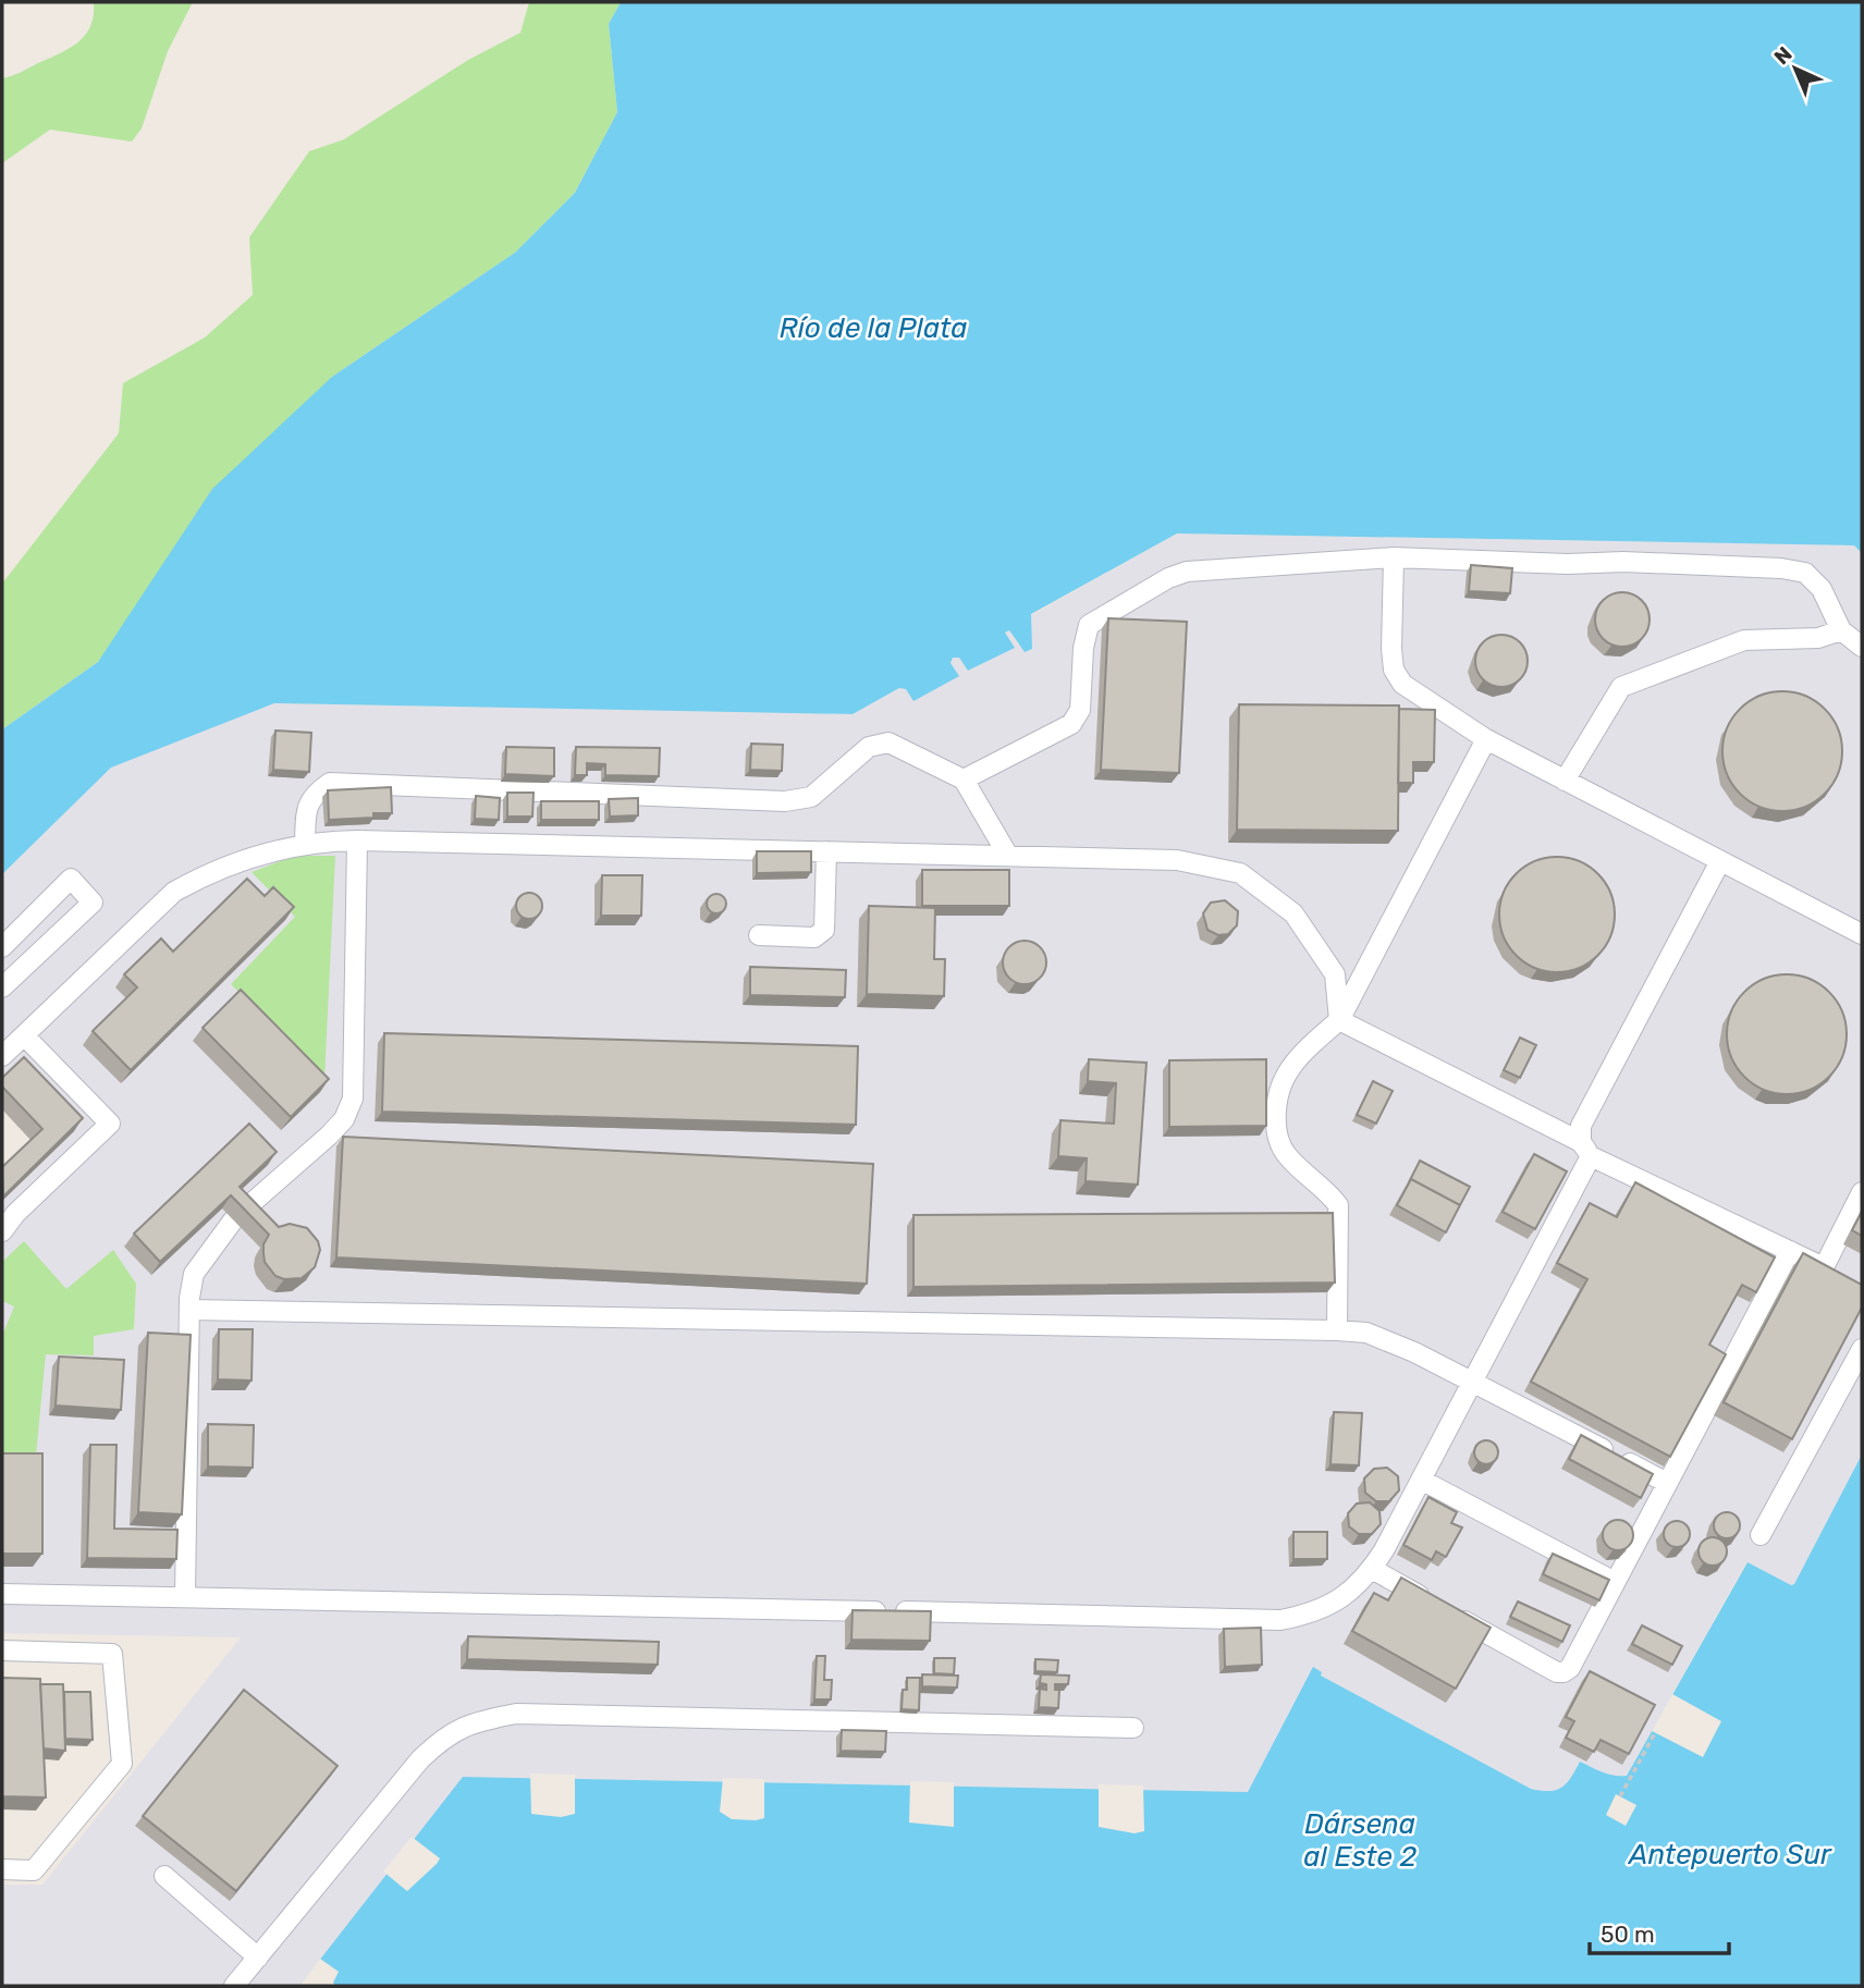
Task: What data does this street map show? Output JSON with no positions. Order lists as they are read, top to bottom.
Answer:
{
  "water": ["Río de la Plata", "Dársena al Este 2", "Antepuerto Sur"],
  "scale_bar": "50 m",
  "north": "top left"
}
